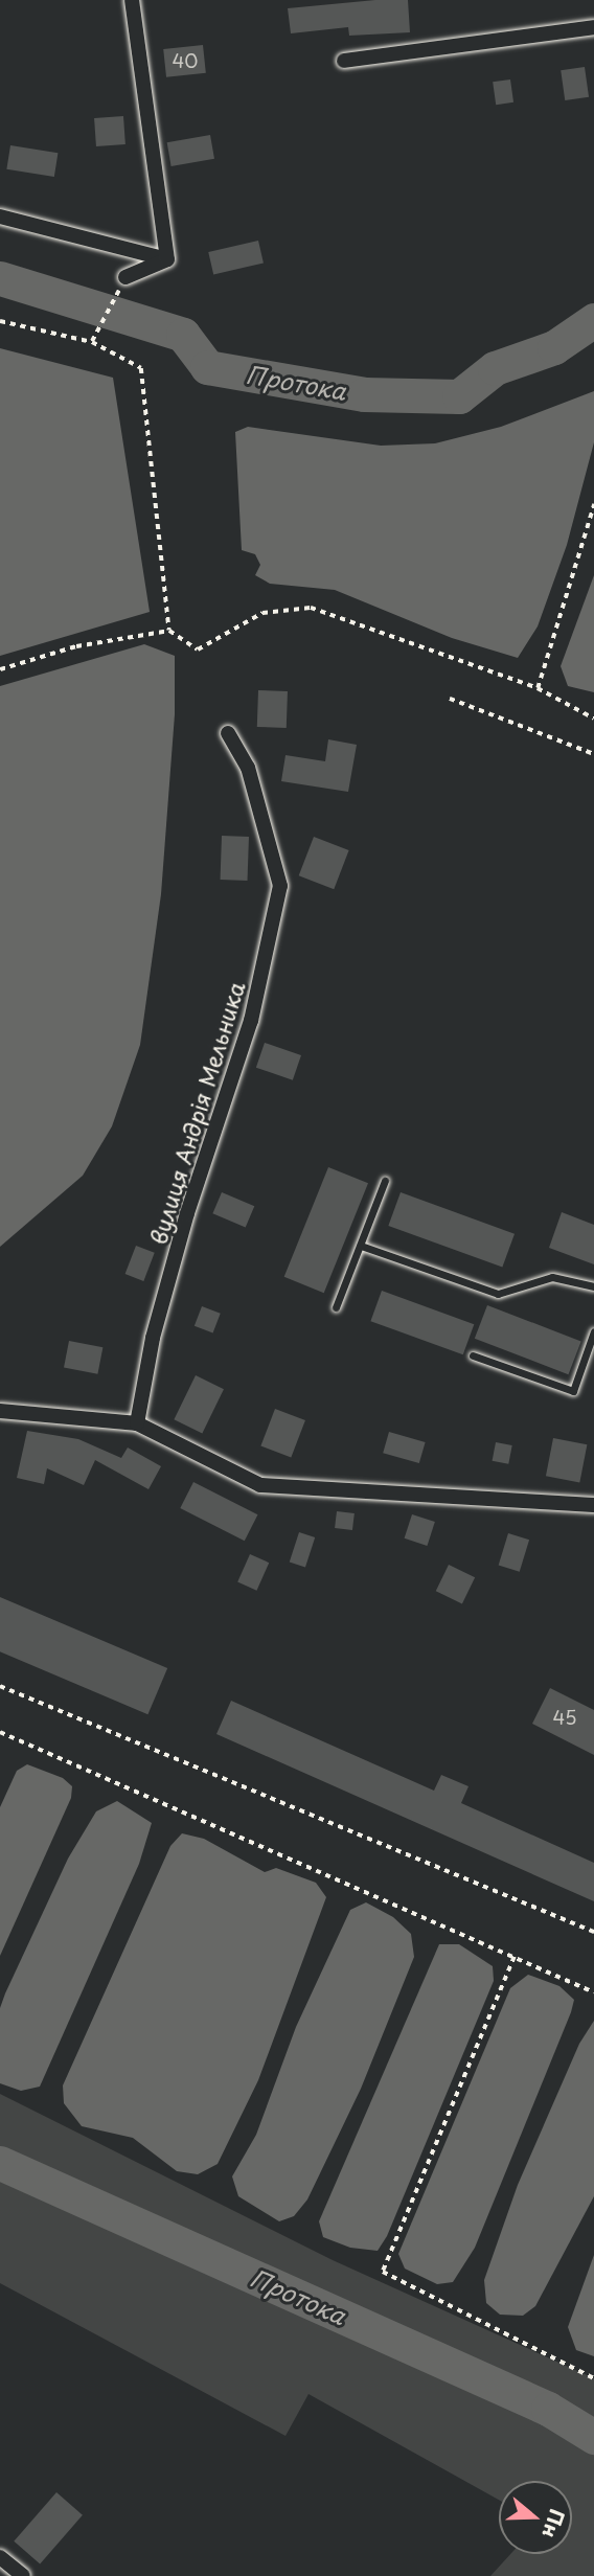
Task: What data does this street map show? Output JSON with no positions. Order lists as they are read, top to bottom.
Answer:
{
  "streets": {
    "street": ["вулиця Андрія Мельника"]
  },
  "water": ["Протока"],
  "house_numbers": ["40", "45"],
  "north": "right"
}
